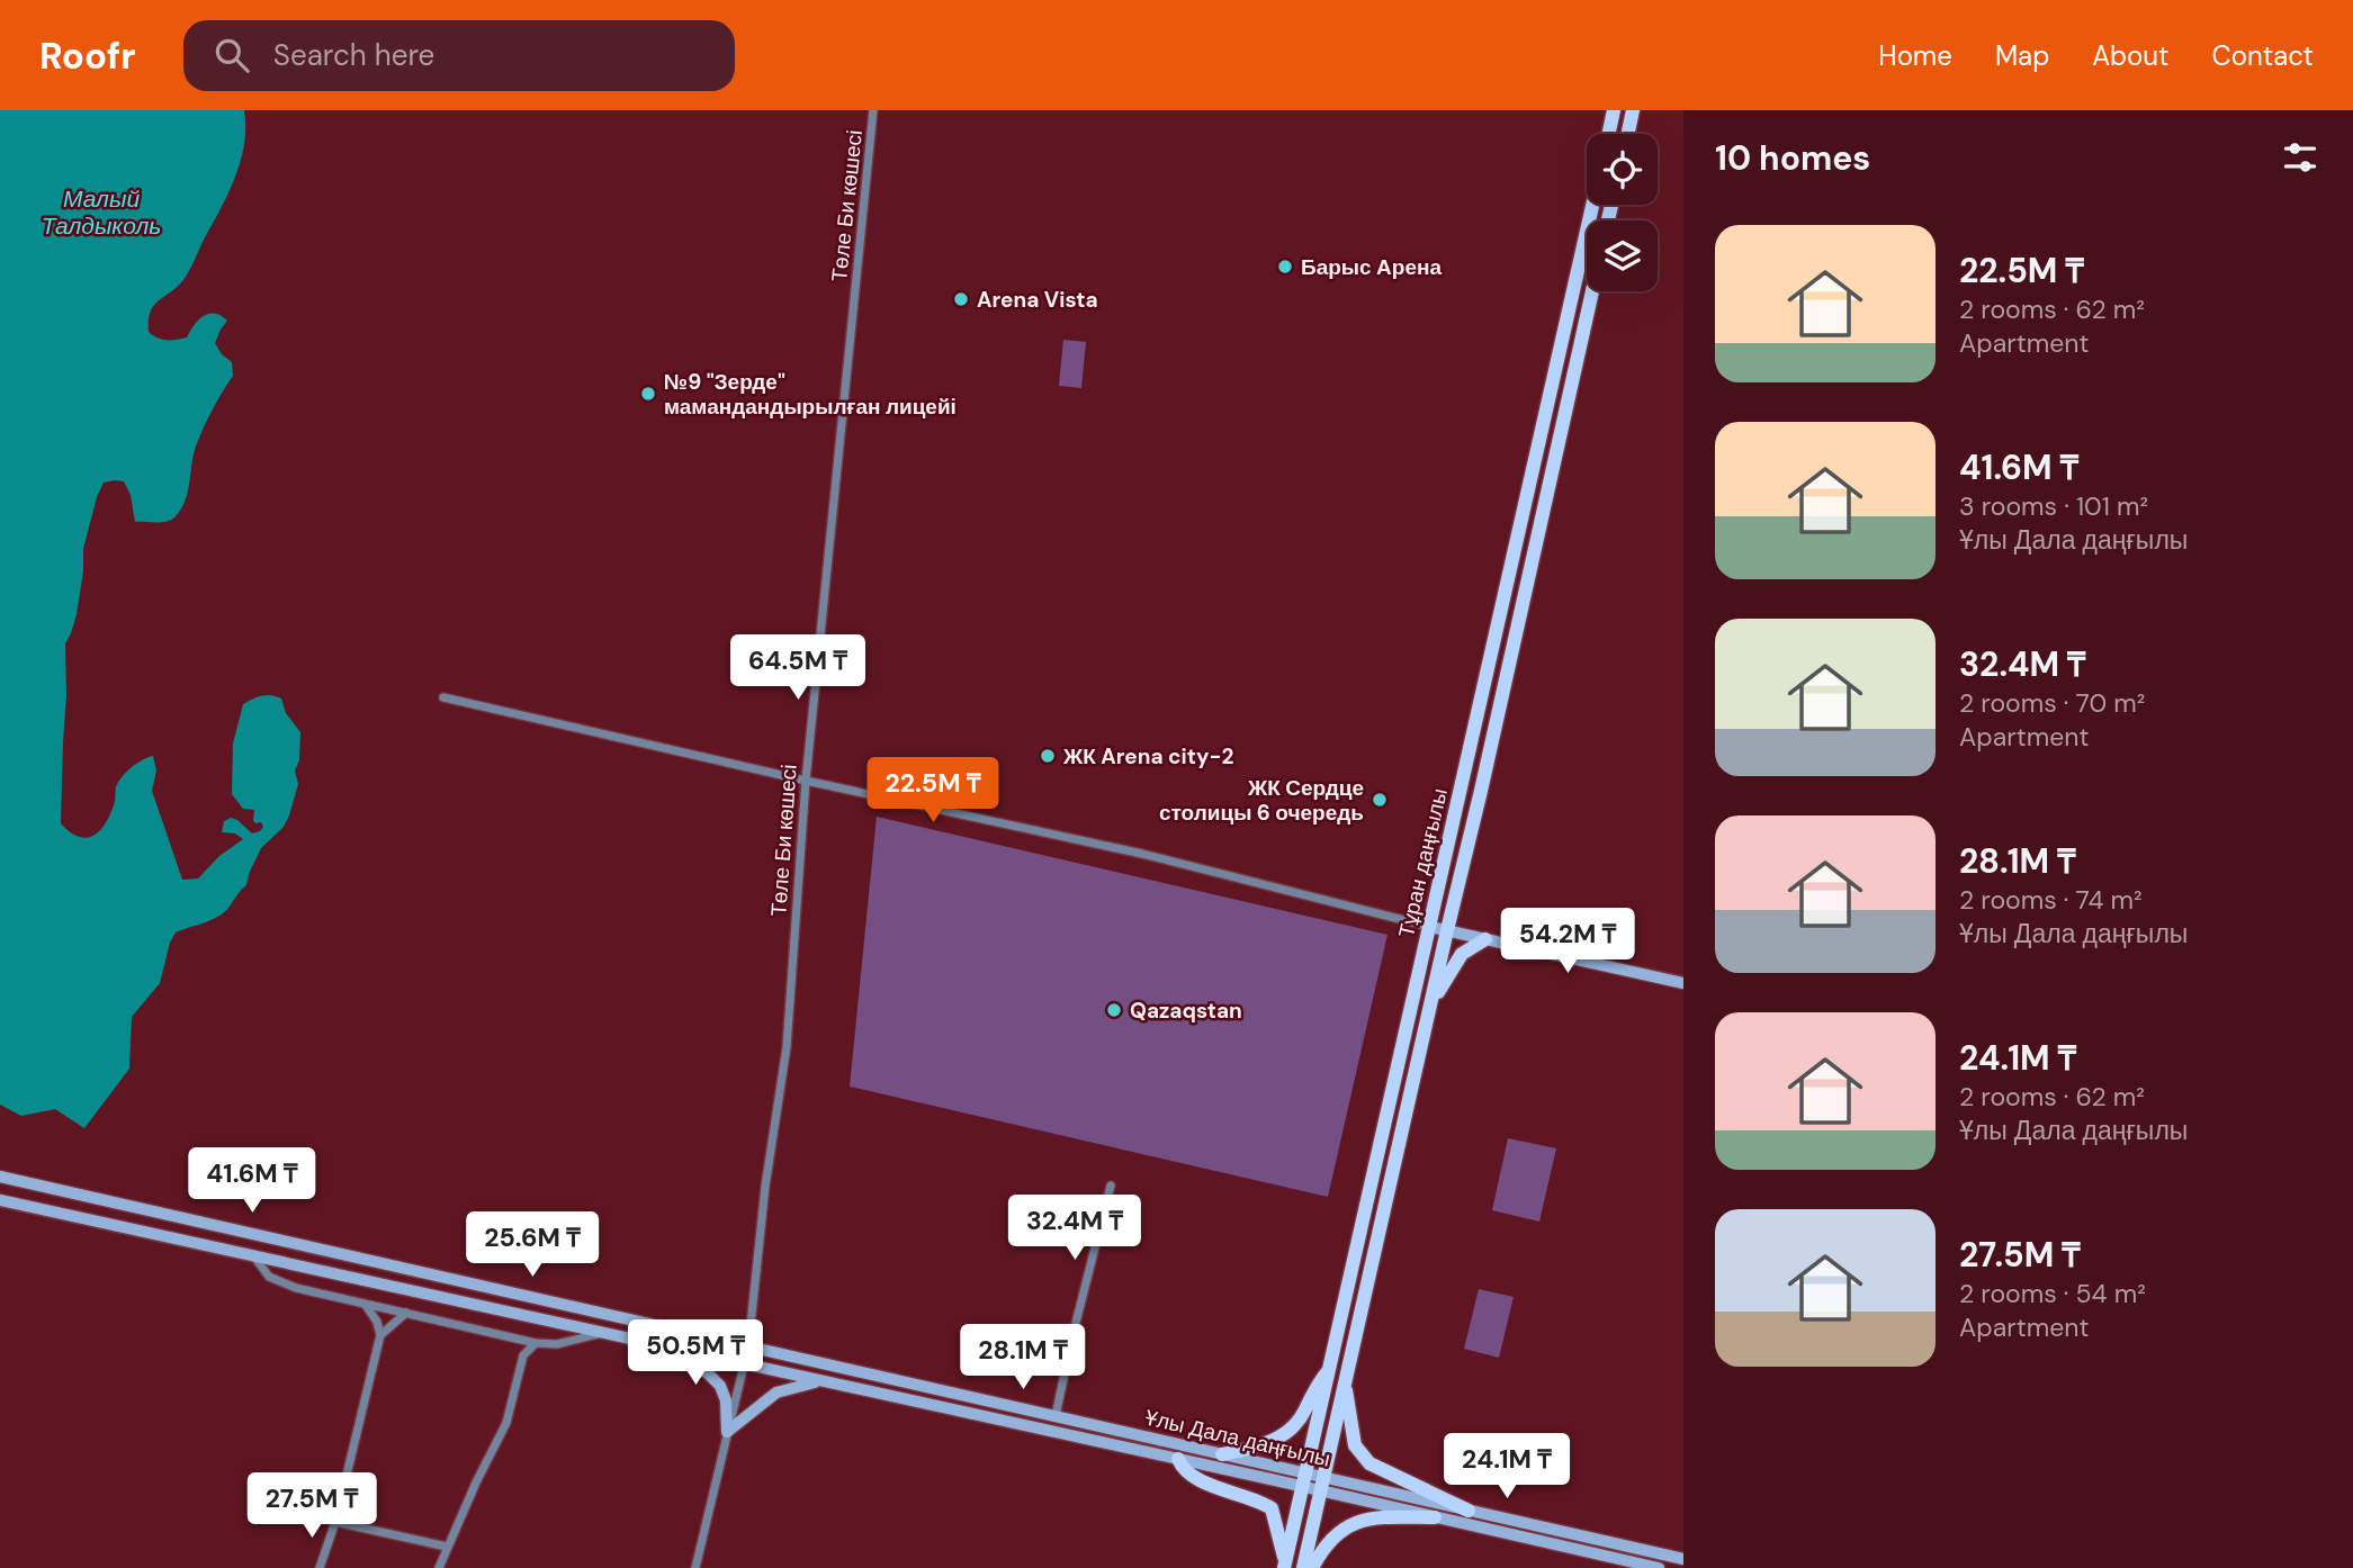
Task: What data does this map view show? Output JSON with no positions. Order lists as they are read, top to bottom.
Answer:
{
  "streets": {
    "main road": ["Тұран даңғылы"],
    "street": ["Төле Би көшесі", "Ұлы Дала даңғылы"]
  },
  "crossings": [
    ["Төле Би көшесі", "Ұлы Дала даңғылы"],
    ["Тұран даңғылы", "Ұлы Дала даңғылы"]
  ],
  "water": ["Малый Талдыколь"],
  "places": [
    "Барыс Арена",
    "Arena Vista",
    "№9 \"Зерде\" мамандандырылған лицейі",
    "ЖК Arena city-2",
    "ЖК Сердце столицы 6 очередь",
    "Qazaqstan"
  ],
  "page": {
    "header": "Roofr",
    "search": "Search here",
    "nav": [
      "Home",
      "Map",
      "About",
      "Contact"
    ],
    "heading": "10 homes",
    "list": [
      {
        "name": "22.5M ₸",
        "note": "2 rooms · 62 m² · Apartment"
      },
      {
        "name": "41.6M ₸",
        "note": "3 rooms · 101 m² · Ұлы Дала даңғылы"
      },
      {
        "name": "32.4M ₸",
        "note": "2 rooms · 70 m² · Apartment"
      },
      {
        "name": "28.1M ₸",
        "note": "2 rooms · 74 m² · Ұлы Дала даңғылы"
      },
      {
        "name": "24.1M ₸",
        "note": "2 rooms · 62 m² · Ұлы Дала даңғылы"
      },
      {
        "name": "27.5M ₸",
        "note": "2 rooms · 54 m² · Apartment"
      }
    ],
    "price": [
      "64.5M ₸",
      "22.5M ₸",
      "54.2M ₸",
      "41.6M ₸",
      "32.4M ₸",
      "25.6M ₸",
      "50.5M ₸",
      "28.1M ₸",
      "24.1M ₸",
      "27.5M ₸"
    ]
  }
}
